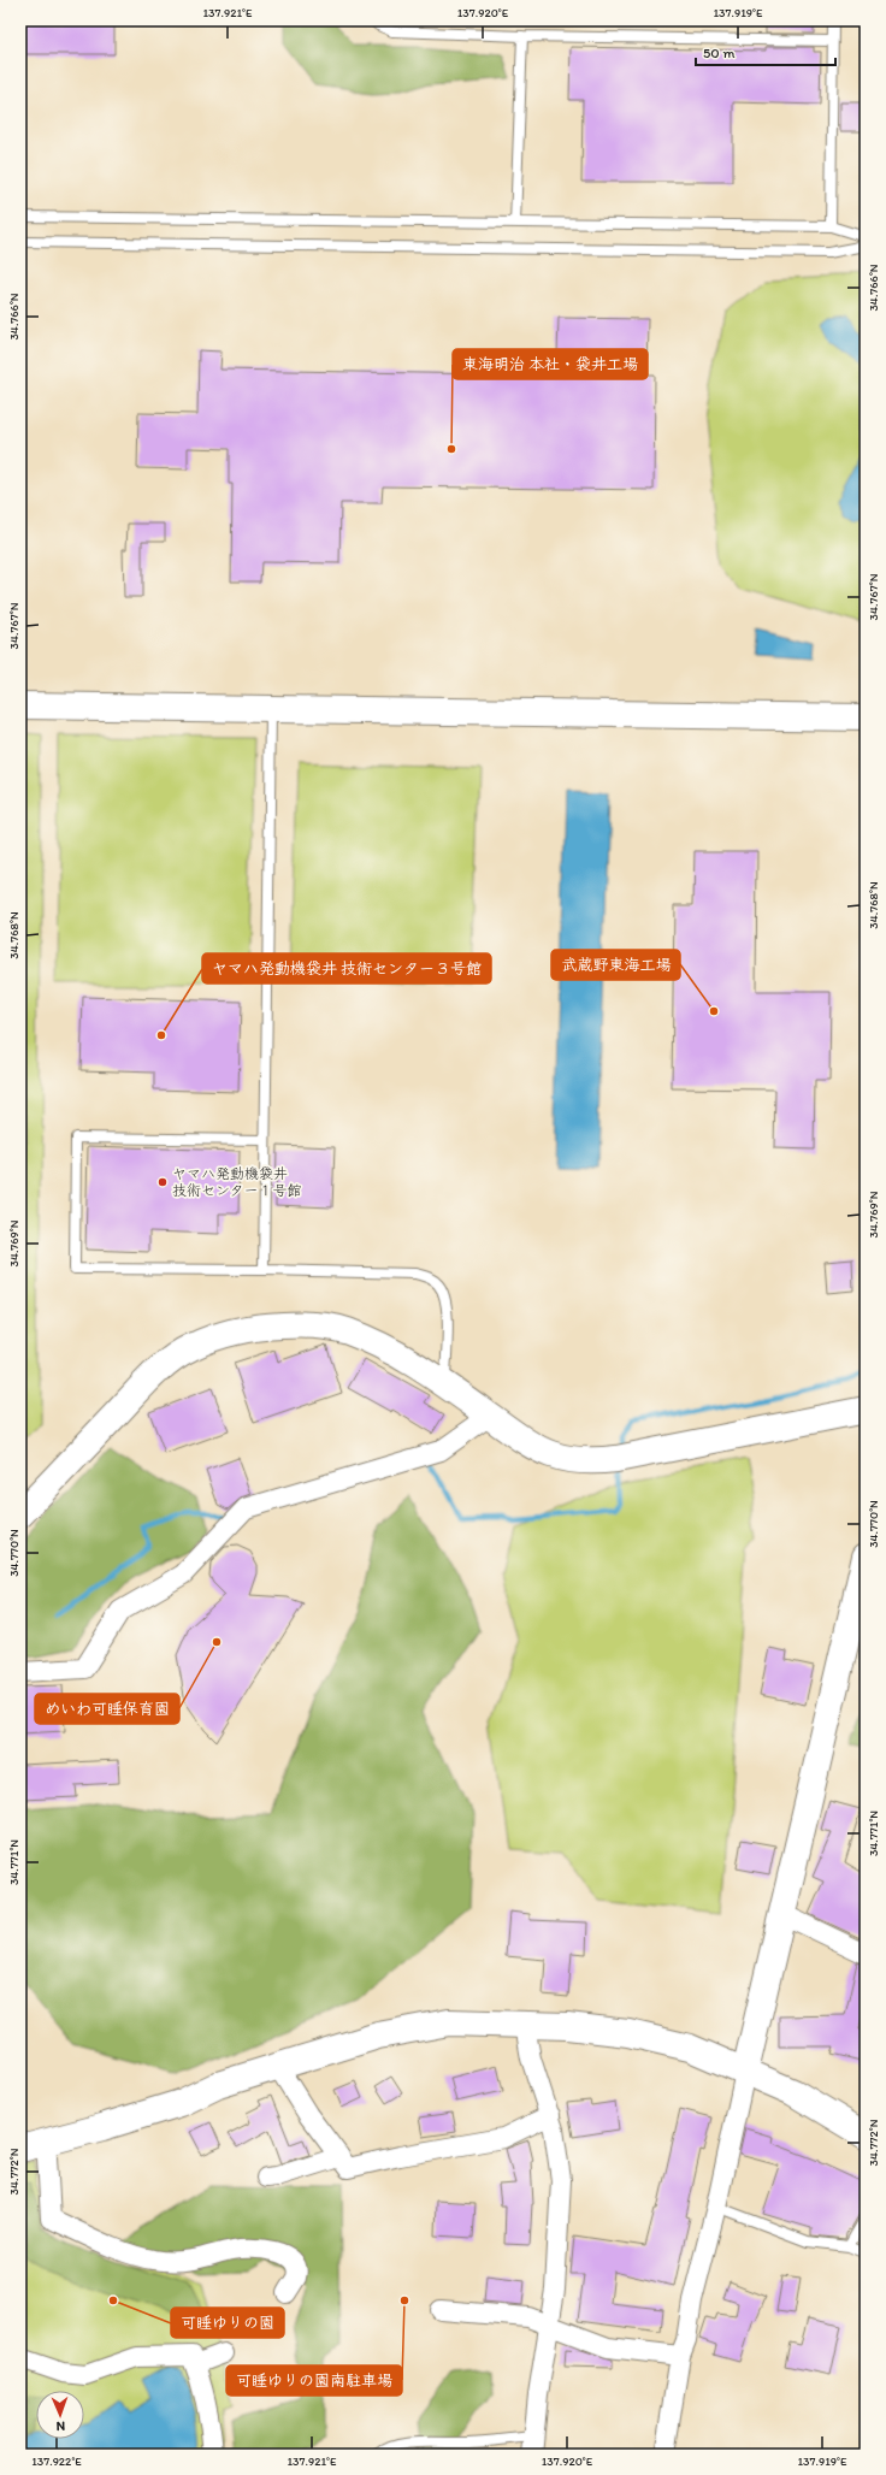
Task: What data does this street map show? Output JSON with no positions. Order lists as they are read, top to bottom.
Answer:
{
  "places": [
    "東海明治 本社・袋井工場",
    "武蔵野東海工場",
    "ヤマハ発動機袋井 技術センター３号館",
    "ヤマハ発動機袋井 技術センター１号館",
    "めいわ可睡保育園",
    "可睡ゆりの園",
    "可睡ゆりの園南駐車場"
  ],
  "scale_bar": "50 m",
  "north": "bottom",
  "coordinates": [
    "137.921°E",
    "137.920°E",
    "137.919°E",
    "34.766°N",
    "34.767°N",
    "34.768°N",
    "34.769°N",
    "34.770°N",
    "34.771°N",
    "34.772°N",
    "137.922°E"
  ]
}
